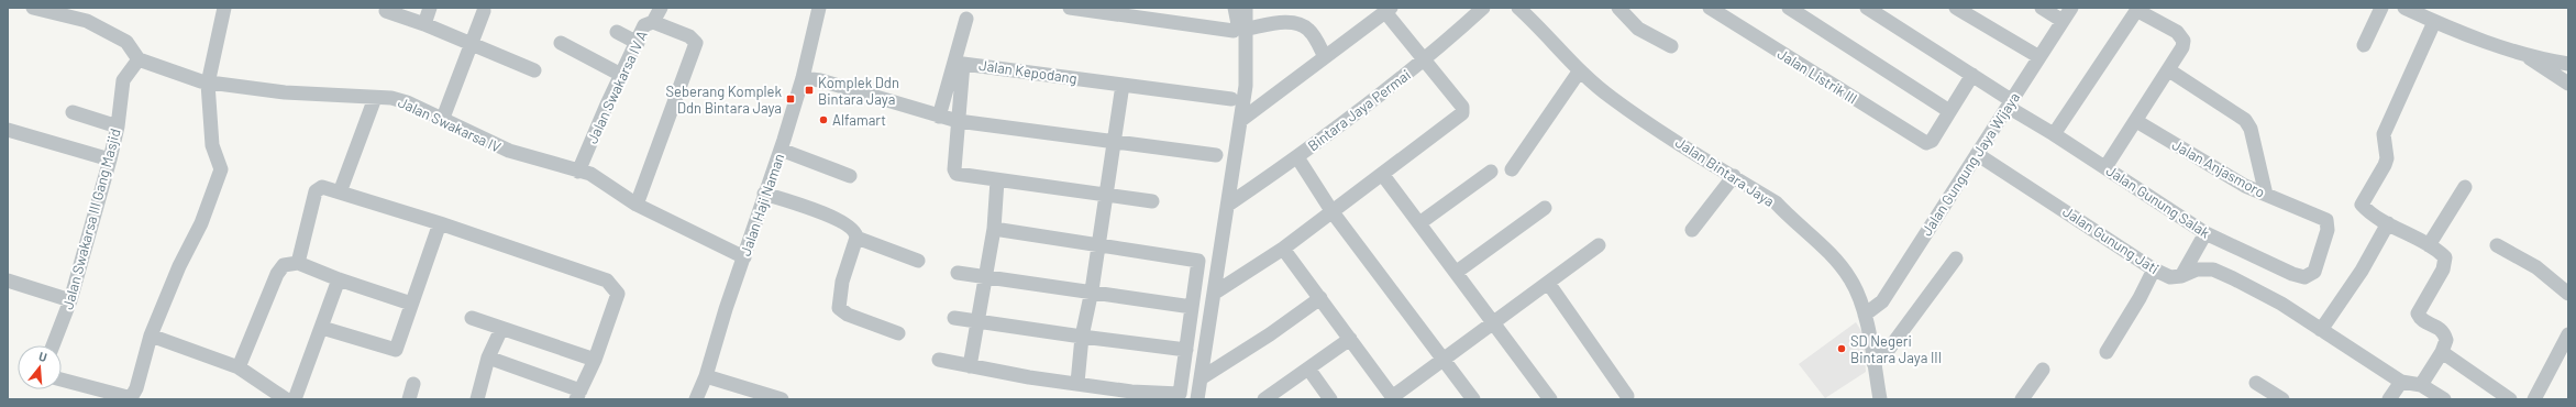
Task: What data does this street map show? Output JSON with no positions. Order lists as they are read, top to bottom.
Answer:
{
  "streets": {
    "street": [
      "Jalan Kepodang",
      "Jalan Listrik III",
      "Jalan Swakarsa IV A",
      "Bintara Jaya Permai",
      "Jalan Swakarsa IV",
      "Jalan Gungung Jaya Wijaya",
      "Jalan Anjasmoro",
      "Jalan Bintara Jaya",
      "Jalan Gunung Salak",
      "Jalan Haji Naman",
      "Jalan Swakarsa III Gang Masjid",
      "Jalan Gunung Jati"
    ]
  },
  "crossings": [
    ["Jalan Swakarsa IV A", "Jalan Swakarsa IV"],
    ["Jalan Swakarsa IV", "Jalan Haji Naman"],
    ["Jalan Swakarsa IV", "Jalan Swakarsa III Gang Masjid"],
    ["Jalan Gungung Jaya Wijaya", "Jalan Bintara Jaya"],
    ["Jalan Gungung Jaya Wijaya", "Jalan Gunung Salak"],
    ["Jalan Gungung Jaya Wijaya", "Jalan Gunung Jati"],
    ["Jalan Anjasmoro", "Jalan Gunung Salak"]
  ],
  "places": {
    "transit": ["Komplek Ddn Bintara Jaya", "Seberang Komplek Ddn Bintara Jaya"],
    "other": ["Alfamart", "SD Negeri Bintara Jaya III"]
  },
  "north": "top"
}
